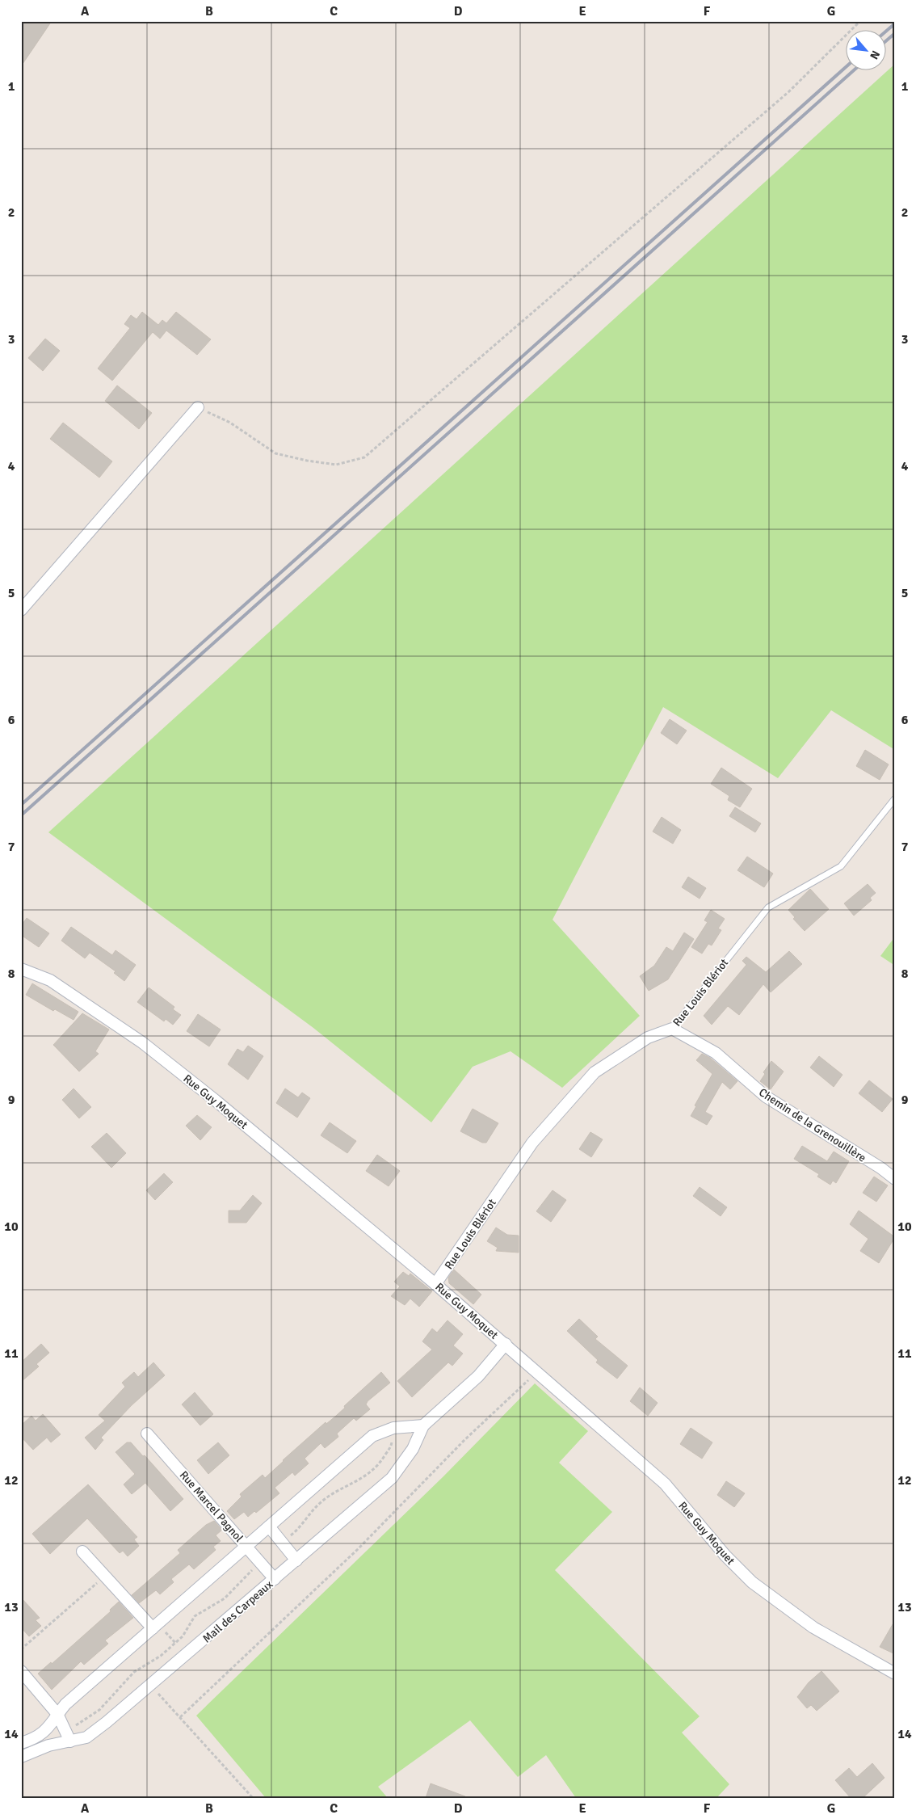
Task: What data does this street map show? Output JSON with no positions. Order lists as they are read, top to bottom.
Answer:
{
  "streets": {
    "street": [
      "Rue Louis Blériot",
      "Rue Guy Moquet",
      "Chemin de la Grenouillère",
      "Rue Marcel Pagnol",
      "Mail des Carpeaux"
    ]
  },
  "crossings": [
    ["Rue Louis Blériot", "Rue Guy Moquet"],
    ["Rue Louis Blériot", "Chemin de la Grenouillère"],
    ["Rue Guy Moquet", "Mail des Carpeaux"],
    ["Rue Marcel Pagnol", "Mail des Carpeaux"]
  ],
  "north": "bottom right",
  "grid": {
    "columns": [
      "A",
      "B",
      "C",
      "D",
      "E",
      "F",
      "G"
    ],
    "rows": [
      "1",
      "2",
      "3",
      "4",
      "5",
      "6",
      "7",
      "8",
      "9",
      "10",
      "11",
      "12",
      "13",
      "14"
    ]
  }
}
